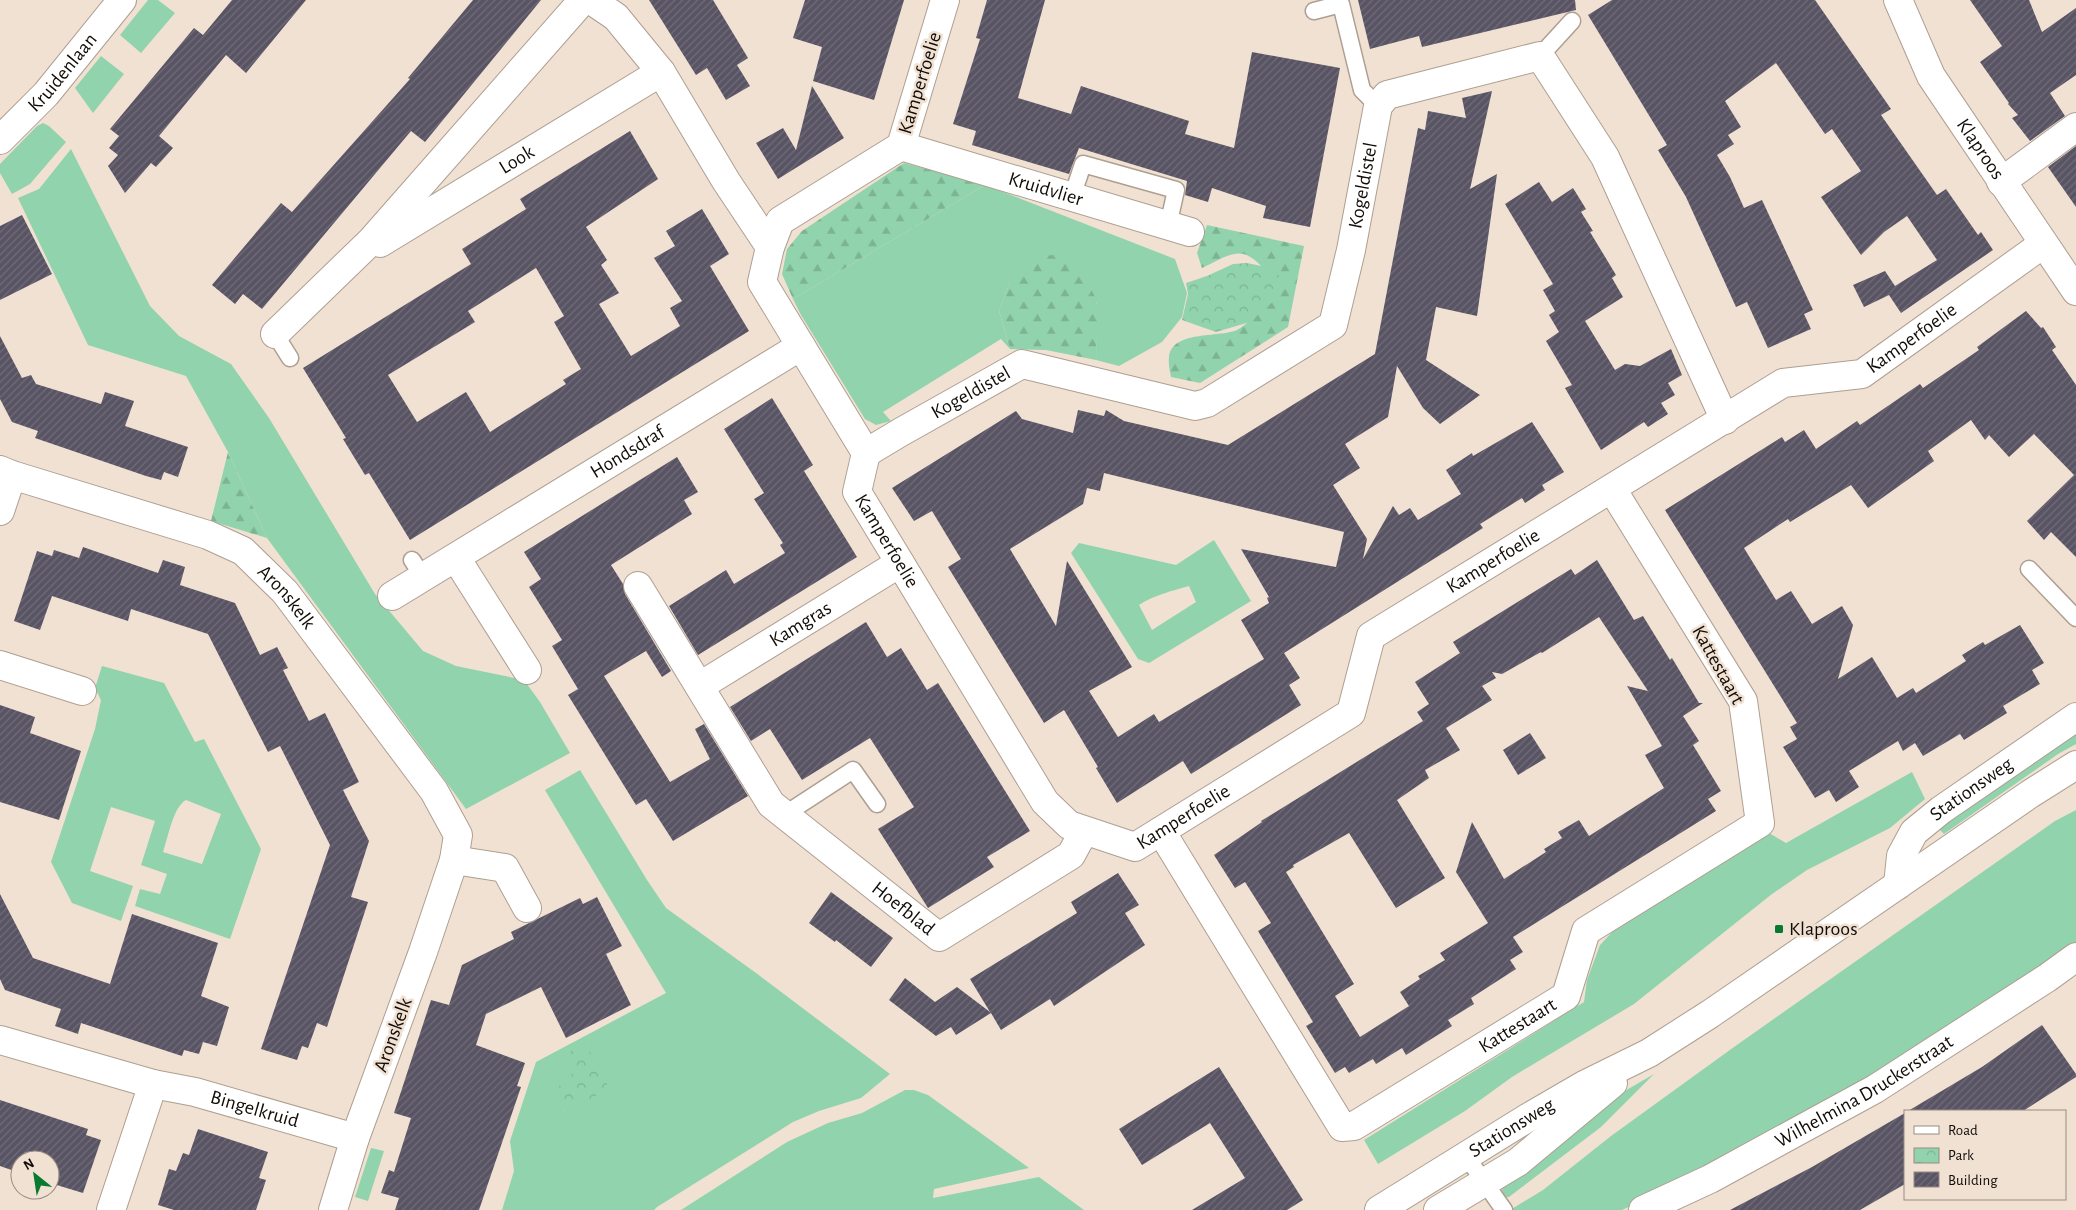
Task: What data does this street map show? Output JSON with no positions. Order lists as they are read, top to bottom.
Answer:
{
  "streets": {
    "street": [
      "Kruidenlaan",
      "Kamperfoelie",
      "Klaproos",
      "Look",
      "Kogeldistel",
      "Kruidvlier",
      "Hondsdraf",
      "Aronskelk",
      "Kamgras",
      "Kattestaart",
      "Stationsweg",
      "Hoefblad",
      "Wilhelmina Druckerstraat",
      "Bingelkruid"
    ]
  },
  "crossings": [
    ["Kamperfoelie", "Klaproos"],
    ["Kamperfoelie", "Kogeldistel"],
    ["Kamperfoelie", "Kruidvlier"],
    ["Kamperfoelie", "Hondsdraf"],
    ["Kamperfoelie", "Kamgras"],
    ["Kamperfoelie", "Kattestaart"],
    ["Kamperfoelie", "Hoefblad"],
    ["Aronskelk", "Bingelkruid"]
  ],
  "places": {
    "transit": ["Klaproos"]
  },
  "legend": ["Road", "Park", "Building"],
  "north": "top left"
}
